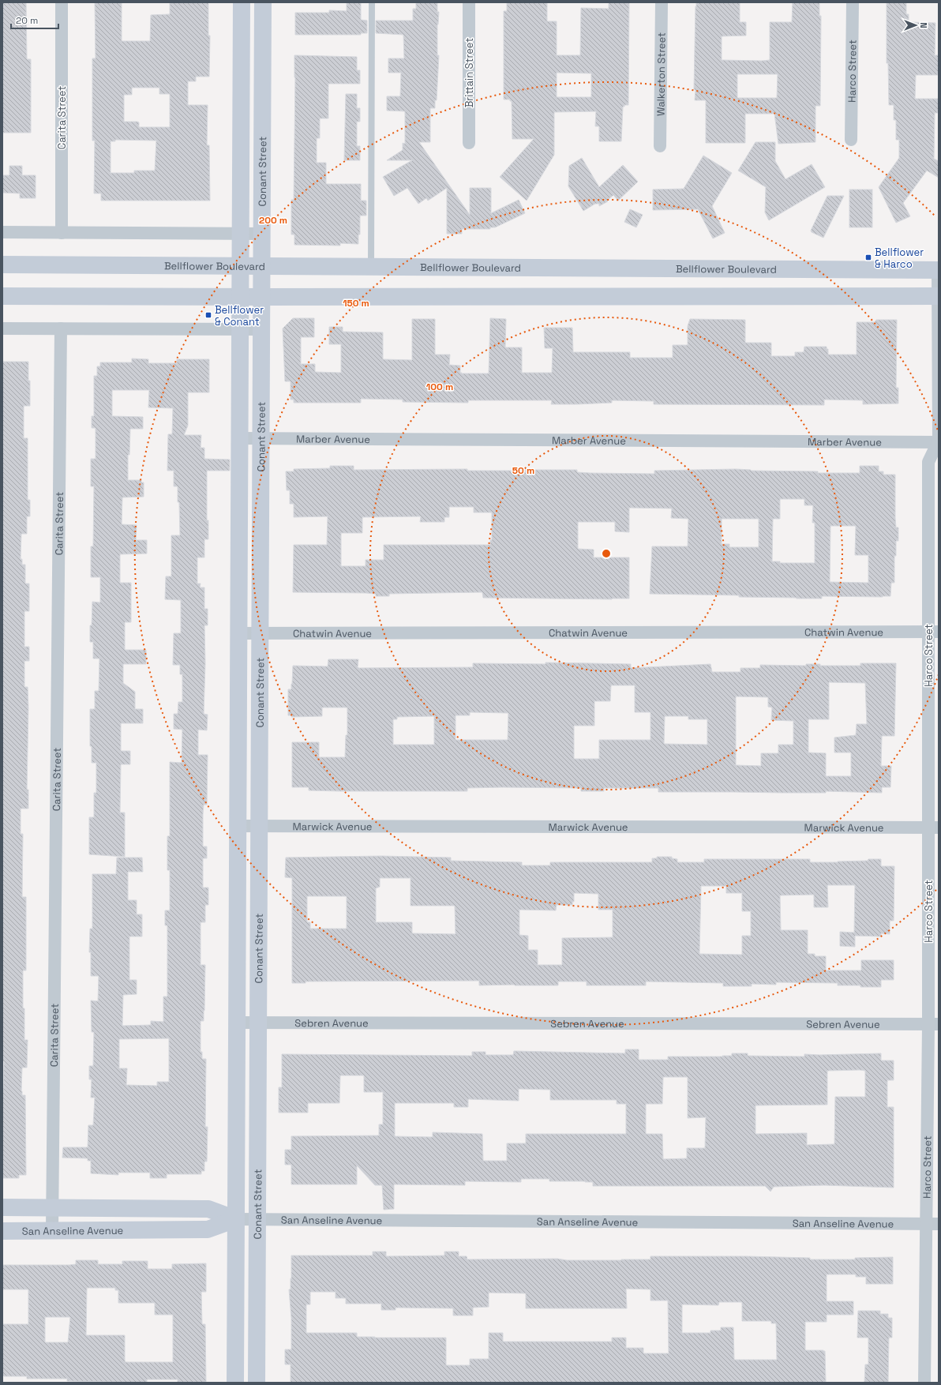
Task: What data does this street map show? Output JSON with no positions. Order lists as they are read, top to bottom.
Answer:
{
  "streets": {
    "street": [
      "Harco Street",
      "Brittain Street",
      "Walkerton Street",
      "Carita Street",
      "Conant Street",
      "Bellflower Boulevard",
      "Marber Avenue",
      "Chatwin Avenue",
      "Marwick Avenue",
      "Sebren Avenue",
      "San Anseline Avenue"
    ]
  },
  "crossings": [
    ["Harco Street", "Bellflower Boulevard"],
    ["Harco Street", "Marber Avenue"],
    ["Harco Street", "Chatwin Avenue"],
    ["Harco Street", "Marwick Avenue"],
    ["Harco Street", "Sebren Avenue"],
    ["Harco Street", "San Anseline Avenue"],
    ["Carita Street", "San Anseline Avenue"],
    ["Conant Street", "Bellflower Boulevard"],
    ["Conant Street", "Marber Avenue"],
    ["Conant Street", "Chatwin Avenue"],
    ["Conant Street", "Marwick Avenue"],
    ["Conant Street", "Sebren Avenue"],
    ["Conant Street", "San Anseline Avenue"]
  ],
  "places": {
    "transit": ["Bellflower & Harco", "Bellflower & Conant"]
  },
  "scale_bar": "20 m",
  "north": "right",
  "rings": [
    "200 m",
    "150 m",
    "100 m",
    "50 m"
  ]
}
